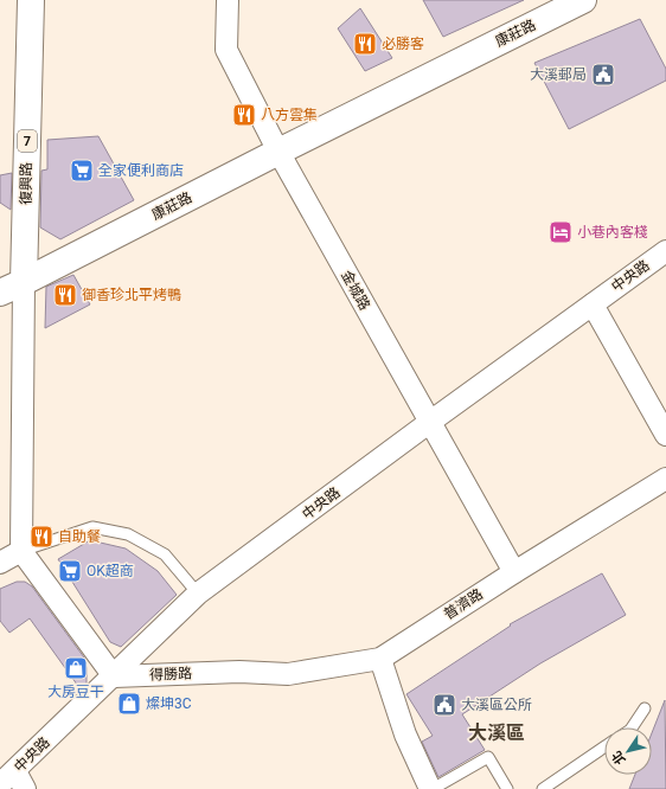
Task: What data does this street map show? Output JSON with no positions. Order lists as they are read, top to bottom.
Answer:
{
  "streets": {
    "street": [
      "康莊路",
      "7",
      "復興路",
      "中央路",
      "金城路",
      "普濟路",
      "得勝路"
    ]
  },
  "crossings": [
    ["康莊路", "復興路"],
    ["康莊路", "金城路"],
    ["中央路", "金城路"],
    ["中央路", "得勝路"],
    ["金城路", "普濟路"],
    ["普濟路", "得勝路"]
  ],
  "districts": ["大溪區"],
  "places": {
    "restaurant": [
      "必勝客",
      "八方雲集",
      "御香珍北平烤鴨",
      "自助餐"
    ],
    "public building": ["大溪郵局", "大溪區公所"],
    "supermarket": ["全家便利商店", "OK超商"],
    "hotel": ["小巷內客棧"],
    "shop": ["大房豆干", "燦坤3C"]
  },
  "north": "bottom left"
}
